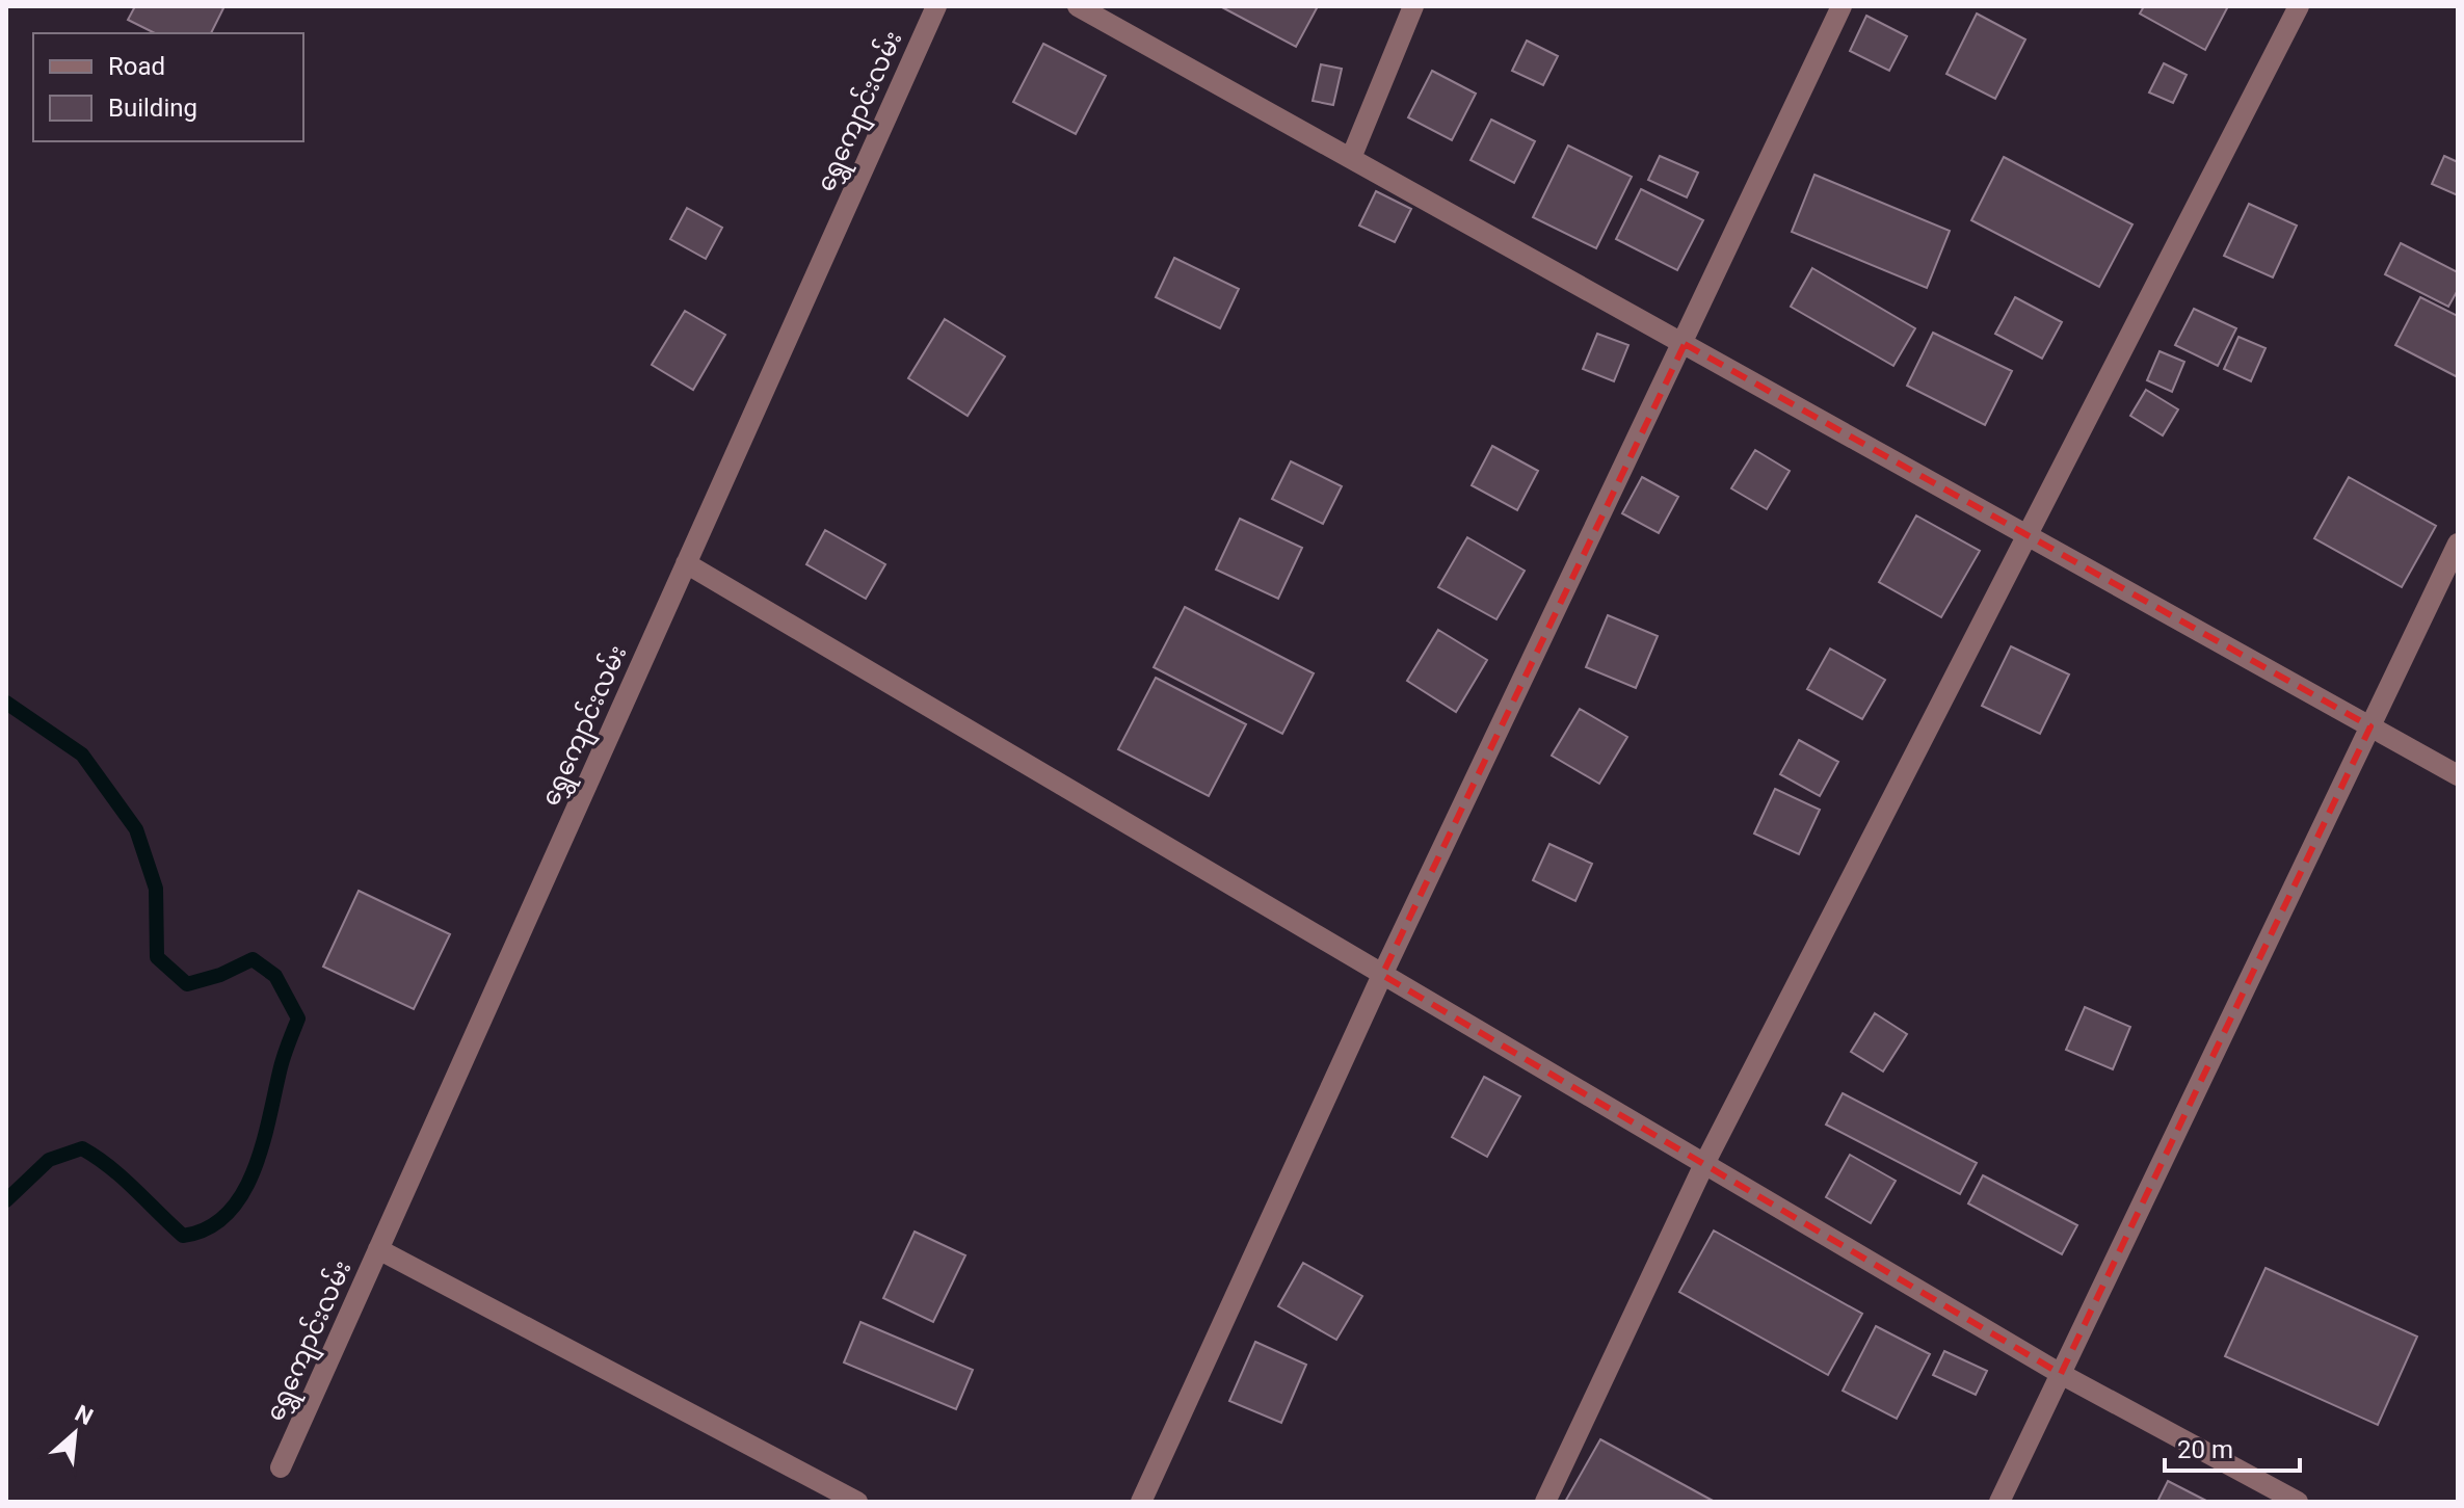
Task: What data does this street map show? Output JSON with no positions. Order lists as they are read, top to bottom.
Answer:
{
  "streets": {
    "street": ["ရွှေကျောင်းလမ်း"]
  },
  "legend": ["Road", "Building"],
  "scale_bar": "20 m",
  "north": "top right"
}
